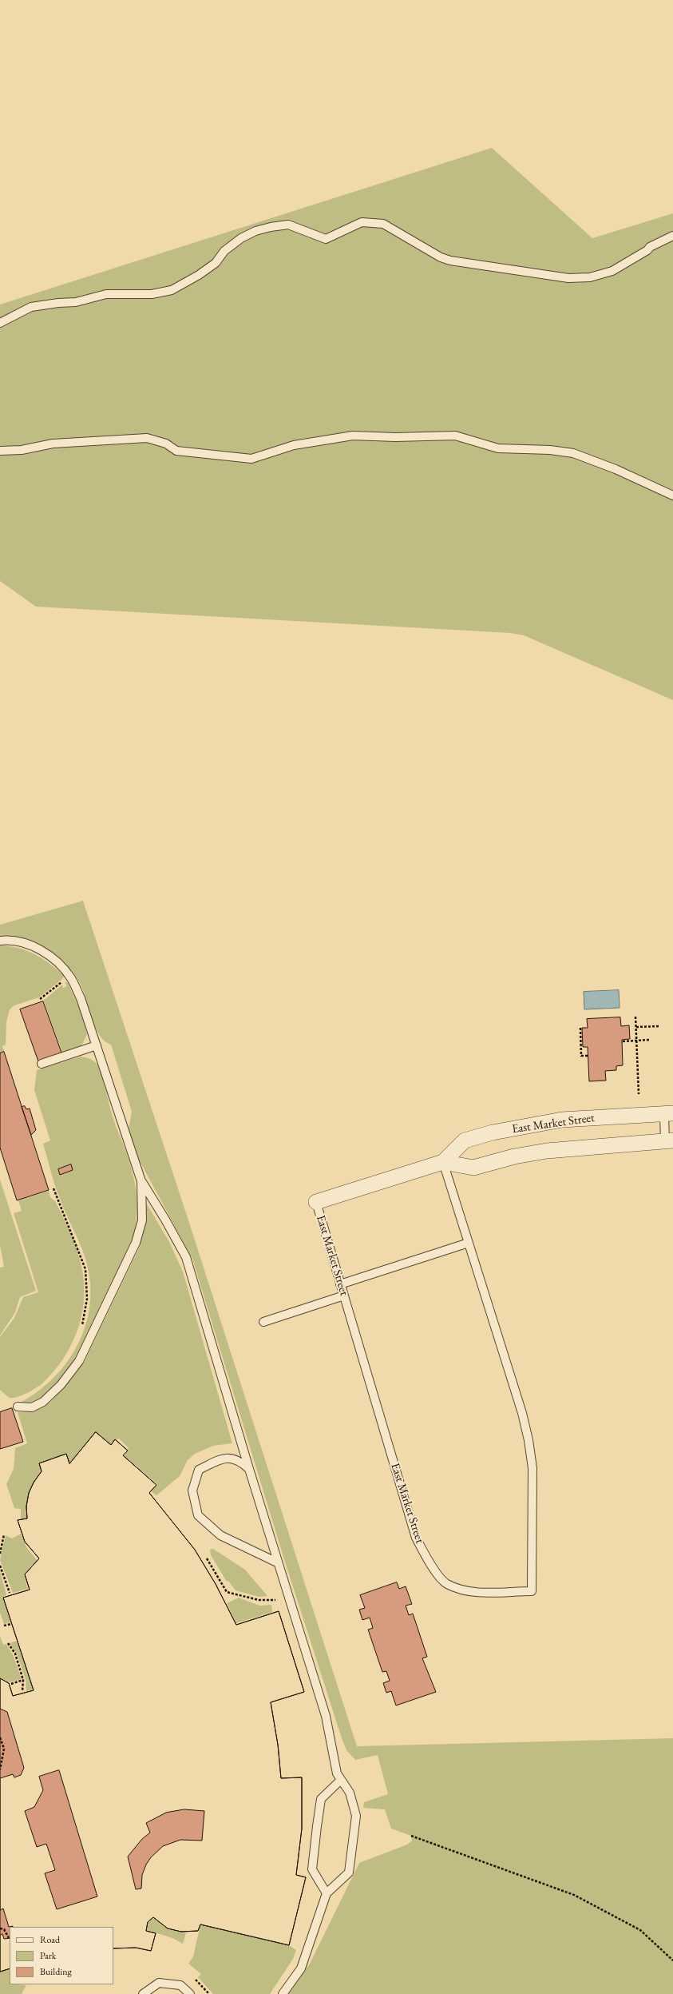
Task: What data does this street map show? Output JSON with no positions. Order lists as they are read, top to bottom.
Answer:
{
  "streets": {
    "street": ["East Market Street"]
  },
  "legend": ["Road", "Park", "Building"]
}
